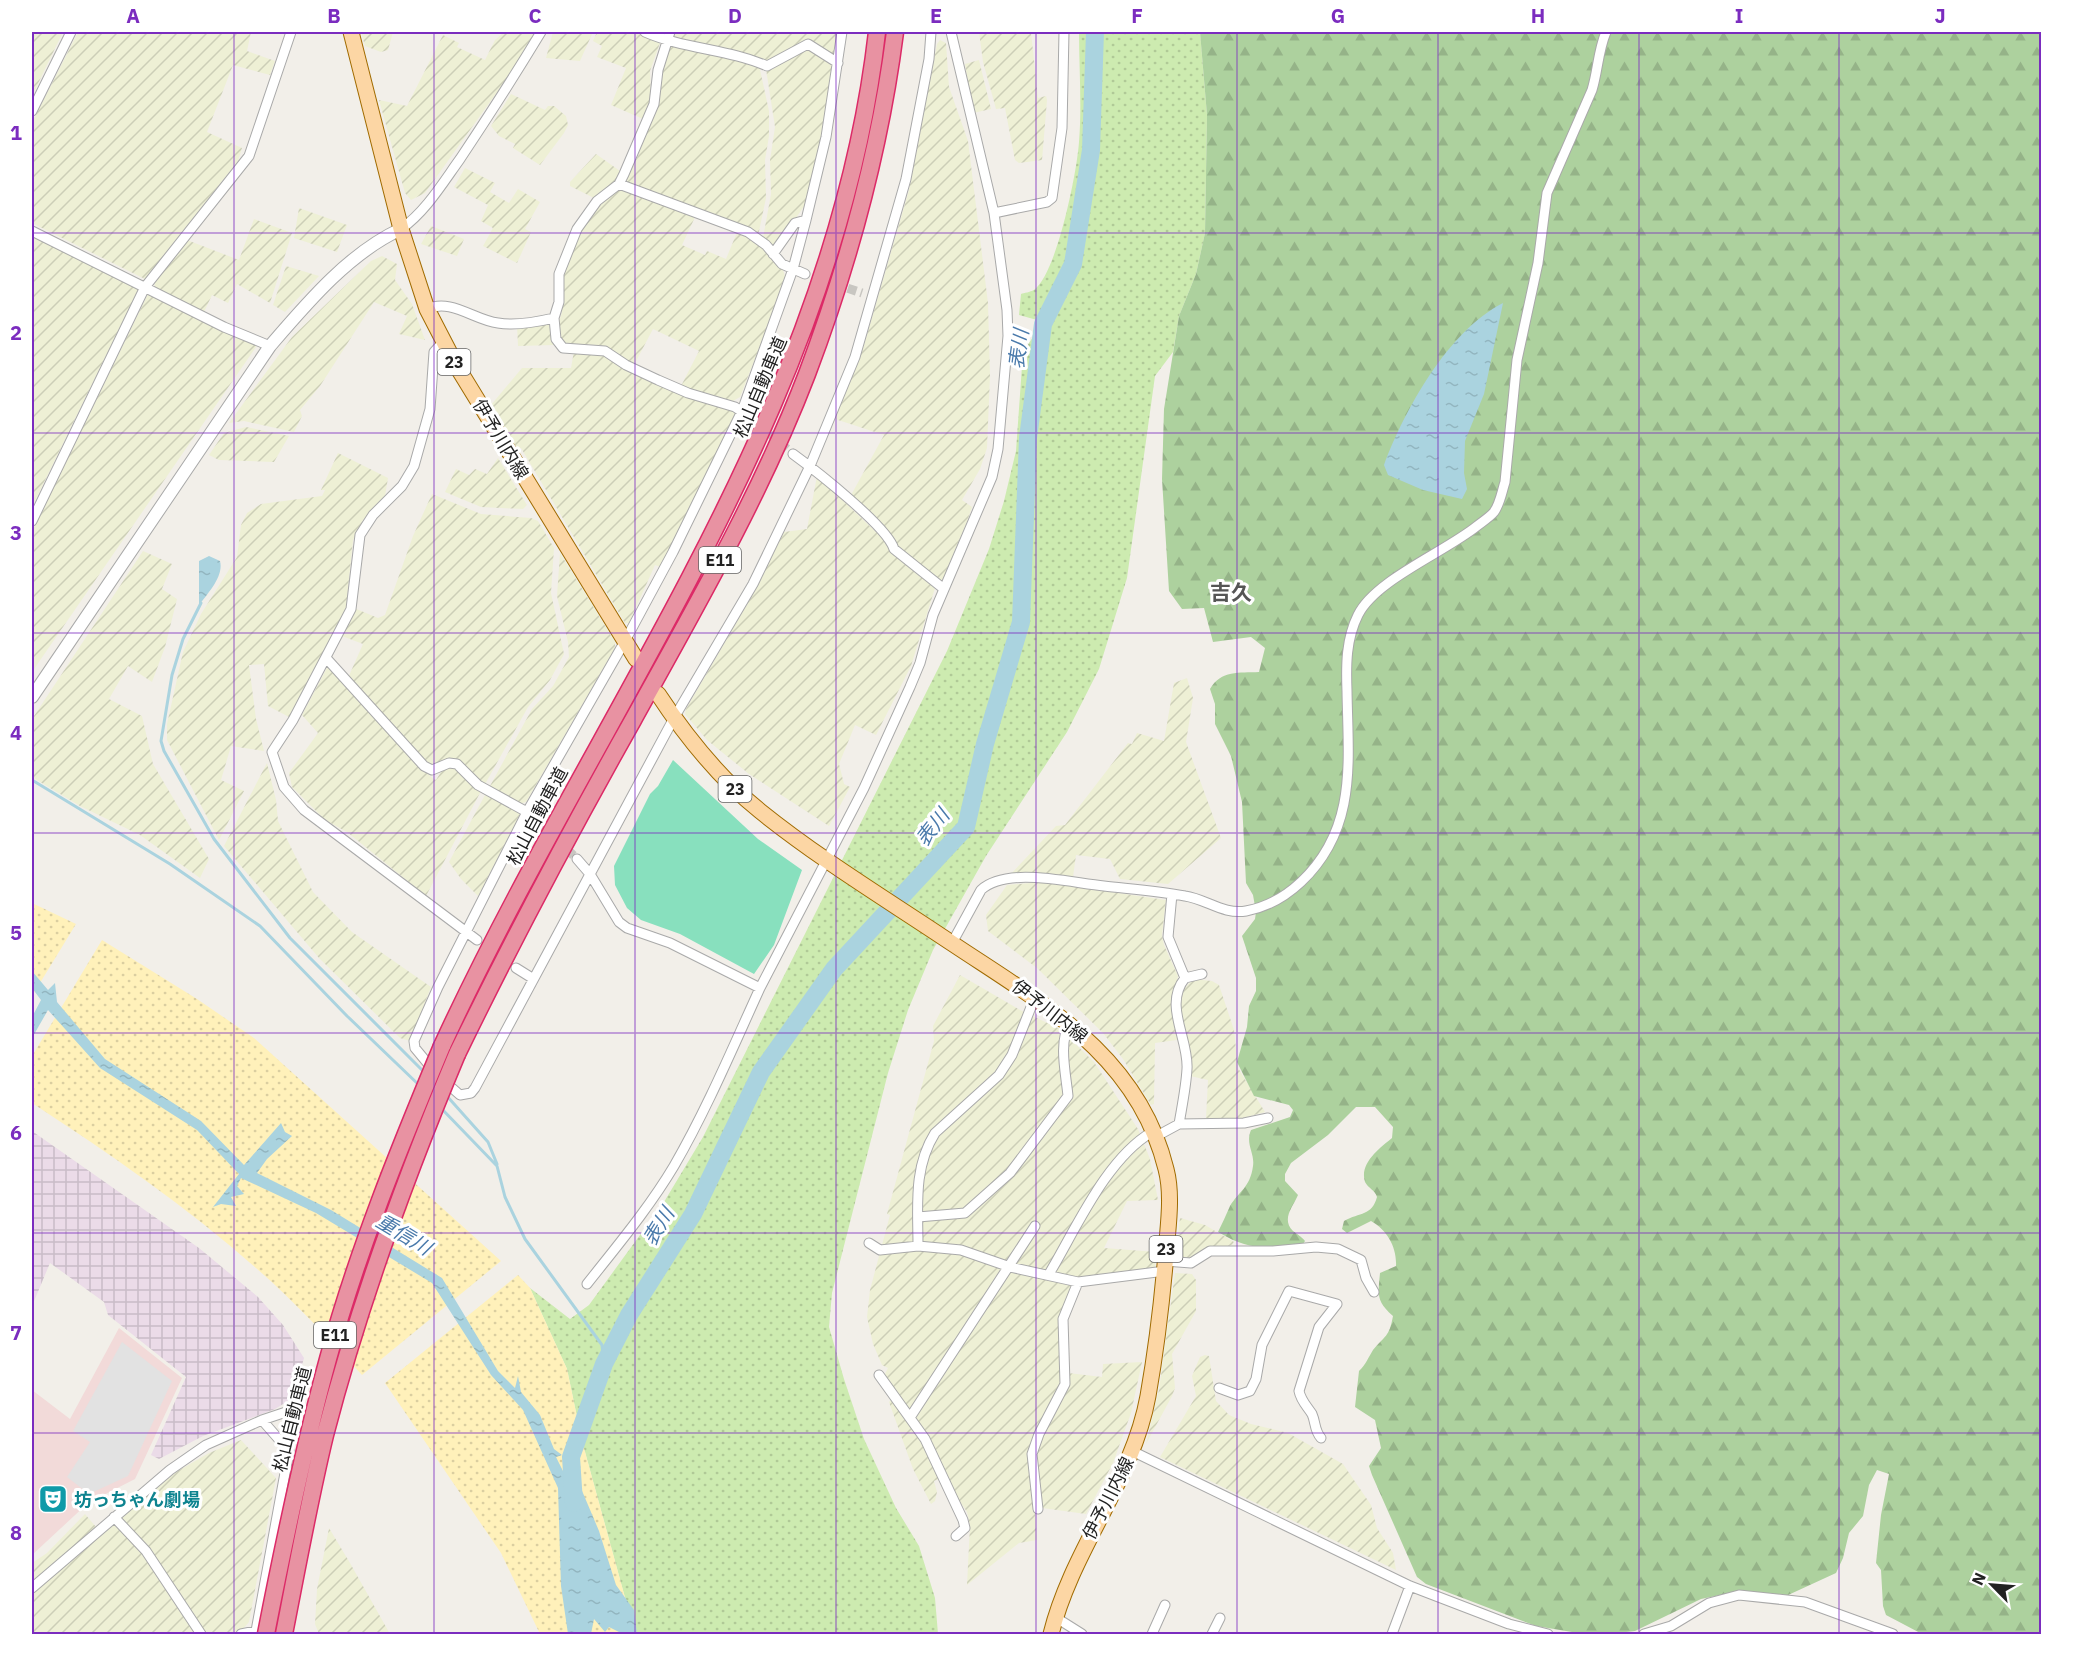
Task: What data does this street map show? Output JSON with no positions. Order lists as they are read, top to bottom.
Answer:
{
  "streets": {
    "highway": ["松山自動車道", "E11"],
    "main road": ["23", "伊予川内線"]
  },
  "districts": ["吉久"],
  "water": ["表川", "重信川"],
  "places": {
    "theatre": ["坊っちゃん劇場"]
  },
  "north": "top left",
  "grid": {
    "columns": [
      "A",
      "B",
      "C",
      "D",
      "E",
      "F",
      "G",
      "H",
      "I",
      "J"
    ],
    "rows": [
      "1",
      "2",
      "3",
      "4",
      "5",
      "6",
      "7",
      "8"
    ]
  }
}
